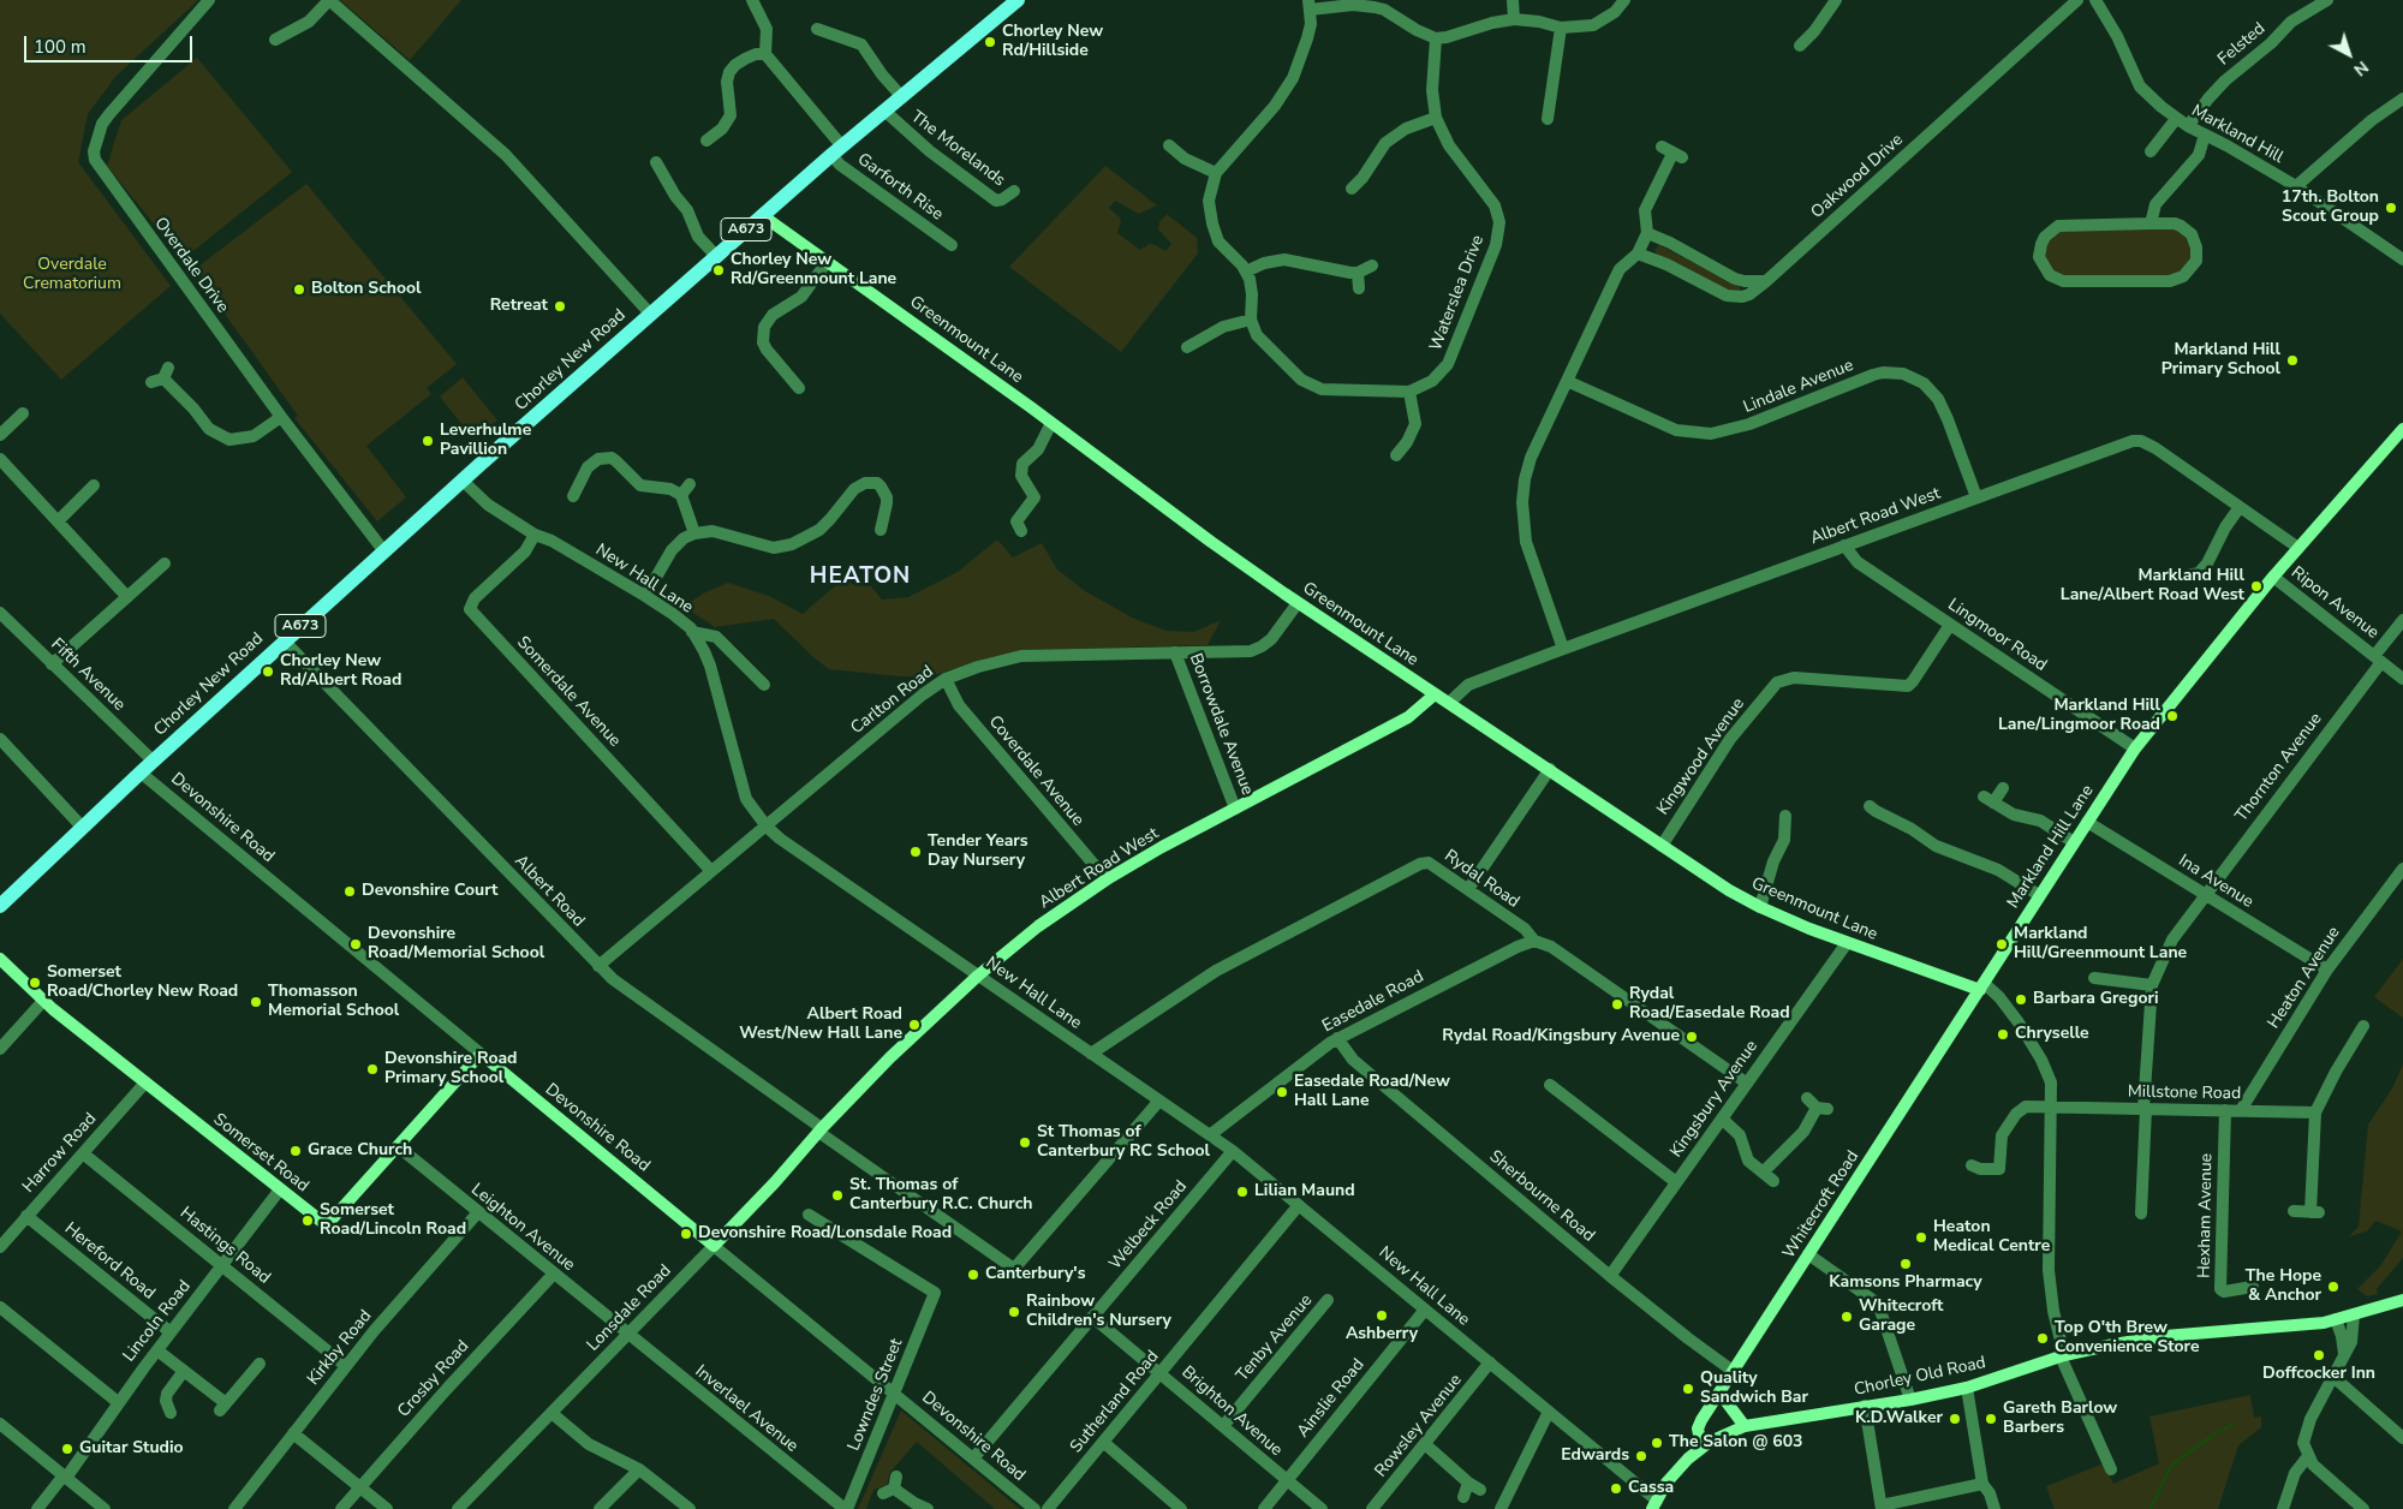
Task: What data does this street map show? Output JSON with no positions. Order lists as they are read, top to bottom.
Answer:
{
  "streets": {
    "main road": ["A673", "Chorley New Road"],
    "street": [
      "Felsted",
      "Markland Hill",
      "The Morelands",
      "Oakwood Drive",
      "Garforth Rise",
      "Overdale Drive",
      "Waterslea Drive",
      "Greenmount Lane",
      "Lindale Avenue",
      "Albert Road West",
      "New Hall Lane",
      "Ripon Avenue",
      "Lingmoor Road",
      "Fifth Avenue",
      "Somerdale Avenue",
      "Carlton Road",
      "Borrowdale Avenue",
      "Kingwood Avenue",
      "Thornton Avenue",
      "Coverdale Avenue",
      "Devonshire Road",
      "Markland Hill Lane",
      "Rydal Road",
      "Ina Avenue",
      "Albert Road",
      "Heaton Avenue",
      "Easedale Road",
      "Millstone Road",
      "Kingsbury Avenue",
      "Harrow Road",
      "Somerset Road",
      "Sherbourne Road",
      "Whitecroft Road",
      "Hexham Avenue",
      "Welbeck Road",
      "Leighton Avenue",
      "Hastings Road",
      "Hereford Road",
      "Lonsdale Road",
      "Lincoln Road",
      "Tenby Avenue",
      "Kirkby Road",
      "Chorley Old Road",
      "Crosby Road",
      "Lowndes Street",
      "Ainslie Road",
      "Sutherland Road",
      "Inverlael Avenue",
      "Brighton Avenue",
      "Rowsley Avenue"
    ]
  },
  "crossings": [
    ["Felsted", "Markland Hill"],
    ["The Morelands", "Chorley New Road"],
    ["Garforth Rise", "Chorley New Road"],
    ["Overdale Drive", "Chorley New Road"],
    ["Greenmount Lane", "Chorley New Road"],
    ["Greenmount Lane", "Albert Road West"],
    ["Greenmount Lane", "Carlton Road"],
    ["Greenmount Lane", "Kingwood Avenue"],
    ["Greenmount Lane", "Markland Hill Lane"],
    ["Greenmount Lane", "Kingsbury Avenue"],
    ["Greenmount Lane", "Whitecroft Road"],
    ["Chorley New Road", "New Hall Lane"],
    ["Chorley New Road", "Fifth Avenue"],
    ["Chorley New Road", "Devonshire Road"],
    ["Chorley New Road", "Albert Road"],
    ["Lindale Avenue", "Albert Road West"],
    ["Albert Road West", "New Hall Lane"],
    ["Albert Road West", "Lingmoor Road"],
    ["Albert Road West", "Borrowdale Avenue"],
    ["Albert Road West", "Coverdale Avenue"],
    ["Albert Road West", "Markland Hill Lane"],
    ["Albert Road West", "Albert Road"],
    ["Albert Road West", "Lonsdale Road"],
    ["New Hall Lane", "Somerdale Avenue"],
    ["New Hall Lane", "Carlton Road"],
    ["New Hall Lane", "Rydal Road"],
    ["New Hall Lane", "Albert Road"],
    ["New Hall Lane", "Easedale Road"],
    ["New Hall Lane", "Welbeck Road"],
    ["New Hall Lane", "Chorley Old Road"],
    ["New Hall Lane", "Ainslie Road"],
    ["New Hall Lane", "Sutherland Road"],
    ["New Hall Lane", "Rowsley Avenue"],
    ["Ripon Avenue", "Thornton Avenue"],
    ["Ripon Avenue", "Markland Hill Lane"],
    ["Lingmoor Road", "Kingwood Avenue"],
    ["Lingmoor Road", "Markland Hill Lane"],
    ["Somerdale Avenue", "Carlton Road"],
    ["Carlton Road", "Borrowdale Avenue"],
    ["Carlton Road", "Coverdale Avenue"],
    ["Carlton Road", "Albert Road"],
    ["Thornton Avenue", "Ina Avenue"],
    ["Devonshire Road", "Somerset Road"],
    ["Devonshire Road", "Welbeck Road"],
    ["Devonshire Road", "Lonsdale Road"],
    ["Devonshire Road", "Lowndes Street"],
    ["Markland Hill Lane", "Ina Avenue"],
    ["Markland Hill Lane", "Whitecroft Road"],
    ["Rydal Road", "Easedale Road"],
    ["Rydal Road", "Kingsbury Avenue"],
    ["Ina Avenue", "Heaton Avenue"],
    ["Albert Road", "Lonsdale Road"],
    ["Heaton Avenue", "Millstone Road"],
    ["Easedale Road", "Sherbourne Road"],
    ["Millstone Road", "Hexham Avenue"],
    ["Kingsbury Avenue", "Sherbourne Road"],
    ["Harrow Road", "Somerset Road"],
    ["Harrow Road", "Hastings Road"],
    ["Harrow Road", "Hereford Road"],
    ["Somerset Road", "Leighton Avenue"],
    ["Somerset Road", "Lincoln Road"],
    ["Sherbourne Road", "Whitecroft Road"],
    ["Whitecroft Road", "Chorley Old Road"],
    ["Welbeck Road", "Brighton Avenue"],
    ["Leighton Avenue", "Lonsdale Road"],
    ["Leighton Avenue", "Kirkby Road"],
    ["Leighton Avenue", "Crosby Road"],
    ["Leighton Avenue", "Inverlael Avenue"],
    ["Hastings Road", "Lincoln Road"],
    ["Hastings Road", "Kirkby Road"],
    ["Hereford Road", "Lincoln Road"],
    ["Lonsdale Road", "Inverlael Avenue"],
    ["Tenby Avenue", "Brighton Avenue"],
    ["Lowndes Street", "Inverlael Avenue"],
    ["Ainslie Road", "Brighton Avenue"],
    ["Sutherland Road", "Brighton Avenue"]
  ],
  "districts": ["HEATON"],
  "parks": ["Overdale Crematorium"],
  "places": [
    "Chorley New Rd/Hillside",
    "17th. Bolton Scout Group",
    "Chorley New Rd/Greenmount Lane",
    "Bolton School",
    "Retreat",
    "Markland Hill Primary School",
    "Leverhulme Pavillion",
    "Markland Hill Lane/Albert Road West",
    "Chorley New Rd/Albert Road",
    "Markland Hill Lane/Lingmoor Road",
    "Tender Years Day Nursery",
    "Devonshire Court",
    "Devonshire Road/Memorial School",
    "Markland Hill/Greenmount Lane",
    "Somerset Road/Chorley New Road",
    "Barbara Gregori",
    "Thomasson Memorial School",
    "Rydal Road/Easedale Road",
    "Albert Road West/New Hall Lane",
    "Chryselle",
    "Rydal Road/Kingsbury Avenue",
    "Devonshire Road Primary School",
    "Easedale Road/New Hall Lane",
    "St Thomas of Canterbury RC School",
    "Grace Church",
    "Lilian Maund",
    "St. Thomas of Canterbury R.C. Church",
    "Somerset Road/Lincoln Road",
    "Devonshire Road/Lonsdale Road",
    "Heaton Medical Centre",
    "Kamsons Pharmacy",
    "Canterbury's",
    "The Hope & Anchor",
    "Rainbow Children's Nursery",
    "Ashberry",
    "Whitecroft Garage",
    "Top O'th Brew Convenience Store",
    "Doffcocker Inn",
    "Quality Sandwich Bar",
    "K.D.Walker",
    "Gareth Barlow Barbers",
    "The Salon @ 603",
    "Guitar Studio",
    "Edwards",
    "Cassa"
  ],
  "scale_bar": "100 m",
  "north": "bottom right"
}
